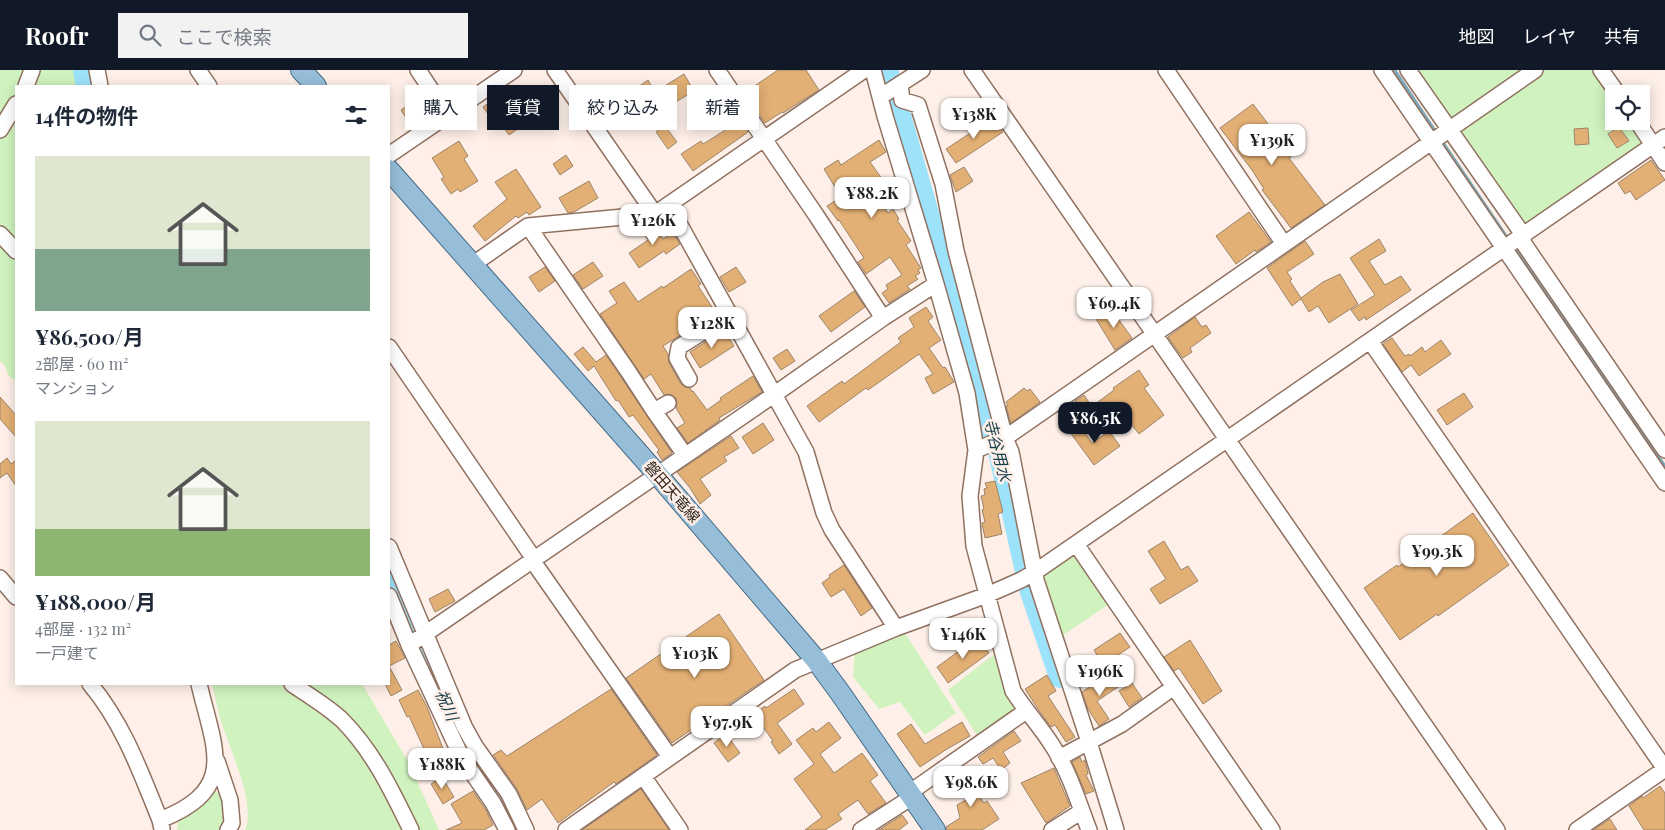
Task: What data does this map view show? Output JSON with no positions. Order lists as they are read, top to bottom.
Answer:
{
  "streets": {
    "main road": ["磐田天竜線"]
  },
  "water": ["寺谷用水", "祝川"],
  "page": {
    "header": "Roofr",
    "search": "ここで検索",
    "nav": ["地図", "レイヤ", "共有"],
    "chip": [
      "購入",
      "賃貸",
      "絞り込み",
      "新着"
    ],
    "heading": "14件の物件",
    "price": [
      "¥138K",
      "¥139K",
      "¥88.2K",
      "¥126K",
      "¥69.4K",
      "¥128K",
      "¥86.5K",
      "¥99.3K",
      "¥146K",
      "¥103K",
      "¥196K",
      "¥97.9K",
      "¥188K",
      "¥98.6K"
    ],
    "list": [
      {
        "name": "¥86,500/月",
        "note": "2部屋 · 60 m² · マンション"
      },
      {
        "name": "¥188,000/月",
        "note": "4部屋 · 132 m² · 一戸建て"
      }
    ]
  }
}
